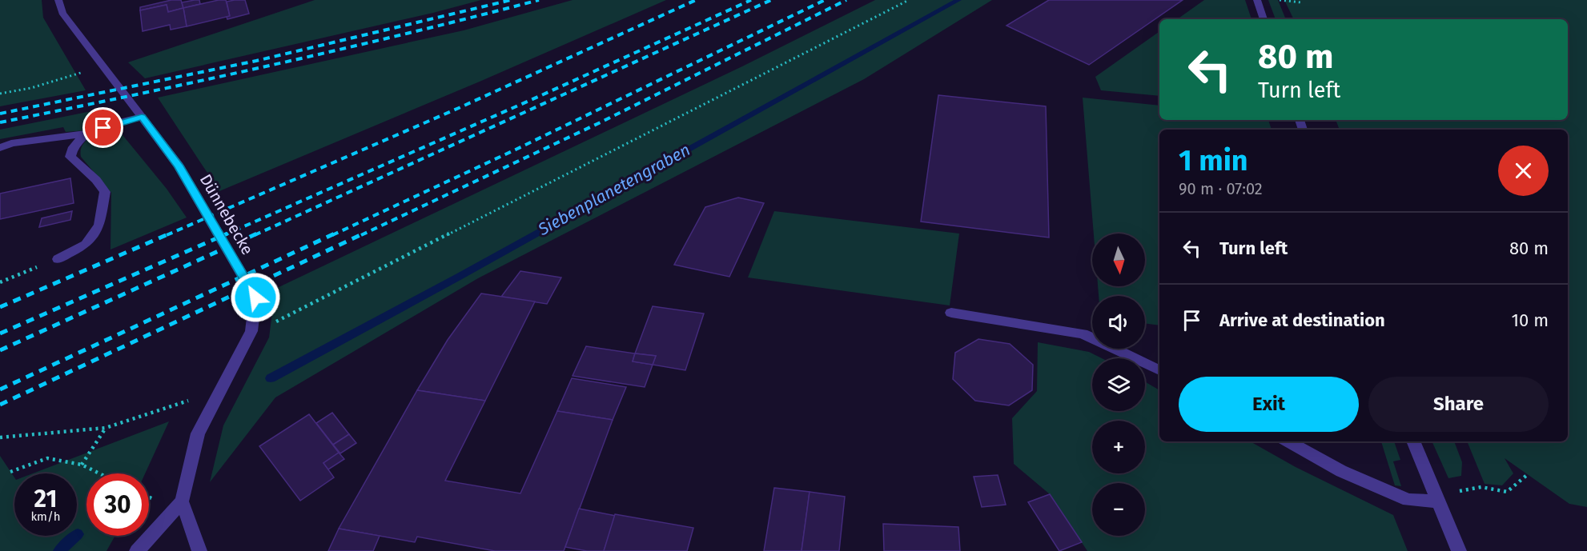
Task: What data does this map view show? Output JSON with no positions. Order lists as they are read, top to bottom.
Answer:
{
  "streets": {
    "street": ["Dünnebecke"]
  },
  "water": ["Siebenplanetengraben"],
  "north": "bottom",
  "page": {
    "turn": ["80 m", "Turn left"],
    "heading": ["1 min", "90 m · 07:02"],
    "list": [
      {
        "name": "Turn left",
        "value": "80 m"
      },
      {
        "name": "Arrive at destination",
        "value": "10 m"
      }
    ],
    "map_buttons": ["+", "−"],
    "buttons": ["Exit", "Share"],
    "speed": "21 km/h",
    "limit": "30"
  }
}
